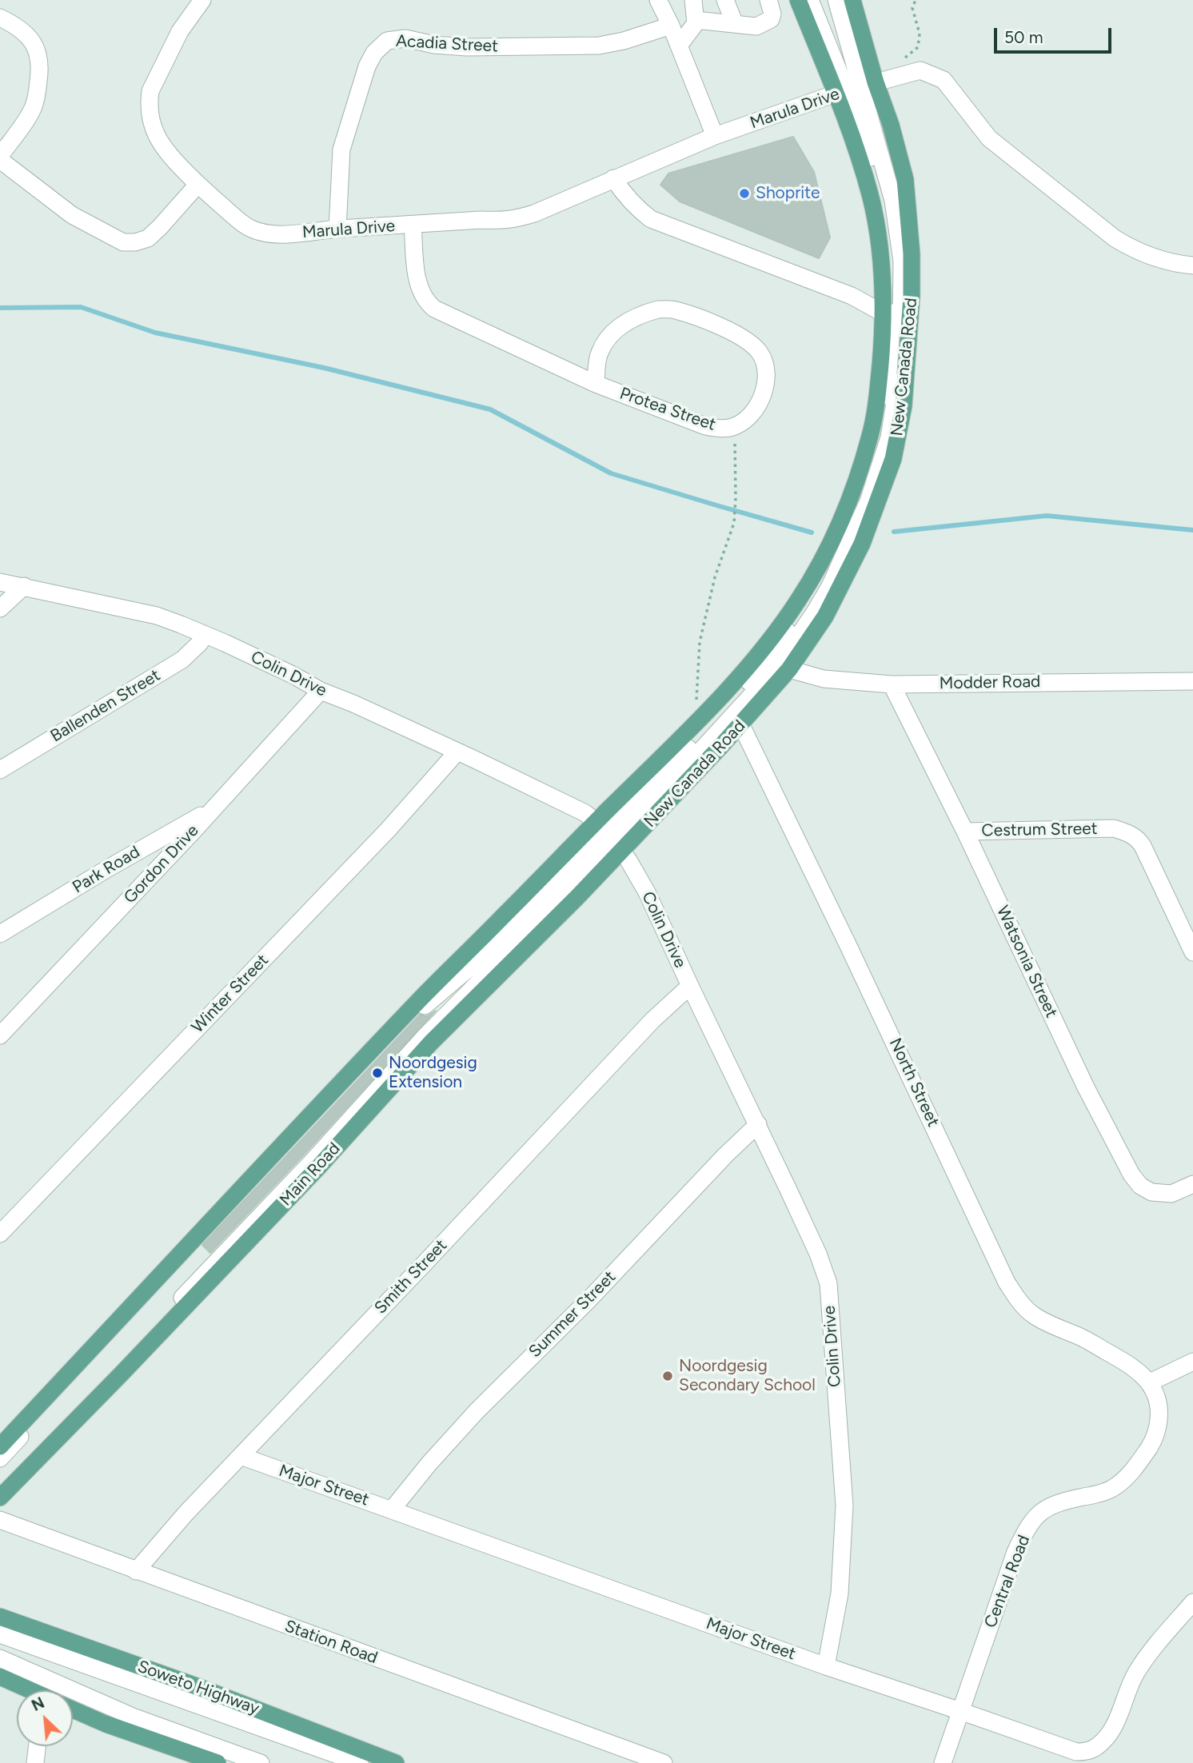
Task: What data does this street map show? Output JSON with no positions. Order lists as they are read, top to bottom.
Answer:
{
  "streets": {
    "main road": ["New Canada Road", "Main Road", "Soweto Highway"],
    "street": [
      "Acadia Street",
      "Marula Drive",
      "Protea Street",
      "Colin Drive",
      "Modder Road",
      "Ballenden Street",
      "Cestrum Street",
      "Gordon Drive",
      "Park Road",
      "Watsonia Street",
      "Winter Street",
      "North Street",
      "Smith Street",
      "Summer Street",
      "Major Street",
      "Central Road",
      "Station Road"
    ]
  },
  "crossings": [
    ["Acadia Street", "Marula Drive"],
    ["Marula Drive", "New Canada Road"],
    ["Marula Drive", "Protea Street"],
    ["New Canada Road", "Colin Drive"],
    ["New Canada Road", "Modder Road"],
    ["New Canada Road", "North Street"],
    ["New Canada Road", "Main Road"],
    ["Colin Drive", "Ballenden Street"],
    ["Colin Drive", "Gordon Drive"],
    ["Colin Drive", "Winter Street"],
    ["Colin Drive", "Main Road"],
    ["Colin Drive", "Smith Street"],
    ["Colin Drive", "Summer Street"],
    ["Colin Drive", "Major Street"],
    ["Modder Road", "Watsonia Street"],
    ["Cestrum Street", "Watsonia Street"],
    ["Gordon Drive", "Park Road"],
    ["North Street", "Central Road"],
    ["Smith Street", "Major Street"],
    ["Smith Street", "Station Road"],
    ["Summer Street", "Major Street"],
    ["Major Street", "Central Road"]
  ],
  "places": ["Shoprite", "Noordgesig Extension", "Noordgesig Secondary School"],
  "scale_bar": "50 m",
  "north": "top left"
}
